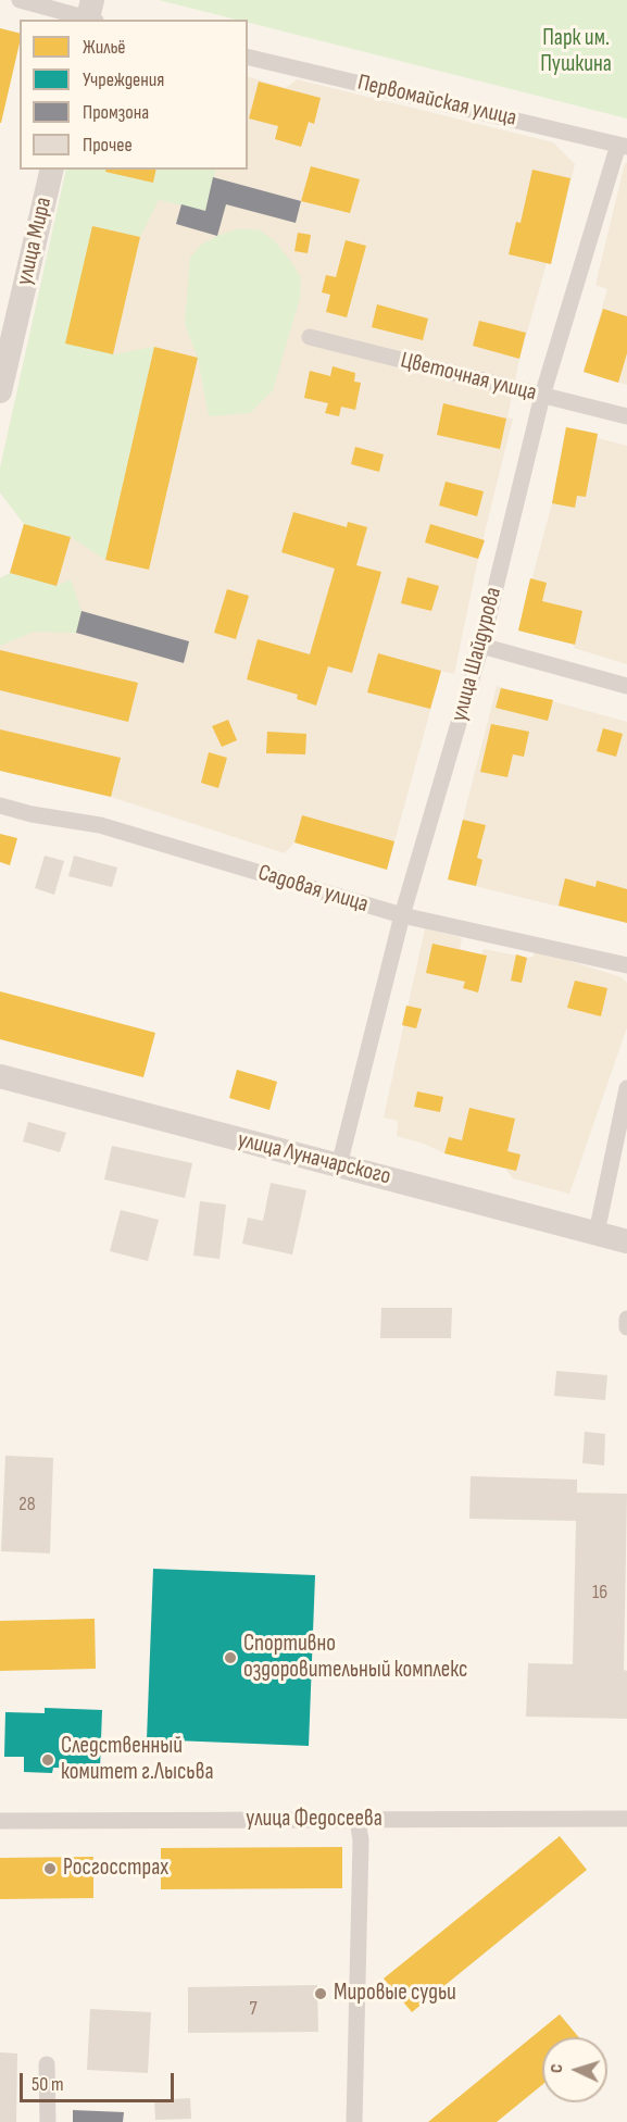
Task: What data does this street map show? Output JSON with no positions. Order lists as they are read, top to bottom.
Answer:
{
  "streets": {
    "street": [
      "Первомайская улица",
      "улица Мира",
      "Цветочная улица",
      "улица Шайдурова",
      "Садовая улица",
      "улица Луначарского",
      "улица Федосеева"
    ]
  },
  "crossings": [
    ["Первомайская улица", "улица Шайдурова"],
    ["Цветочная улица", "улица Шайдурова"],
    ["улица Шайдурова", "Садовая улица"],
    ["улица Шайдурова", "улица Луначарского"]
  ],
  "parks": ["Парк им. Пушкина"],
  "places": [
    "Спортивно оздоровительный комплекс",
    "Следственный комитет г.Лысьва",
    "Росгосстрах",
    "Мировые судьи"
  ],
  "house_numbers": ["28", "16", "7"],
  "legend": [
    "Жильё",
    "Учреждения",
    "Промзона",
    "Прочее"
  ],
  "scale_bar": "50 m",
  "north": "left"
}
